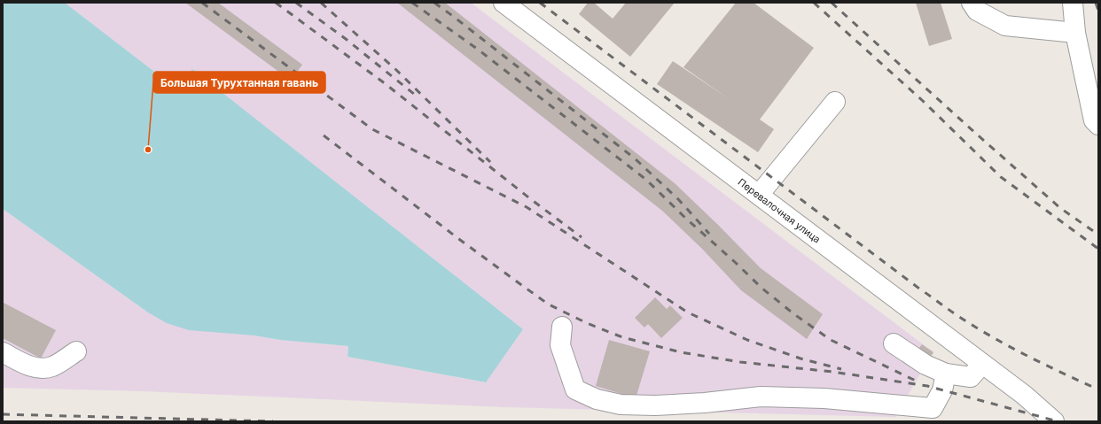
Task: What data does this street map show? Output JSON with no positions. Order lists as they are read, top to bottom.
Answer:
{
  "streets": {
    "street": ["Перевалочная улица"]
  },
  "places": ["Большая Турухтанная гавань"]
}
